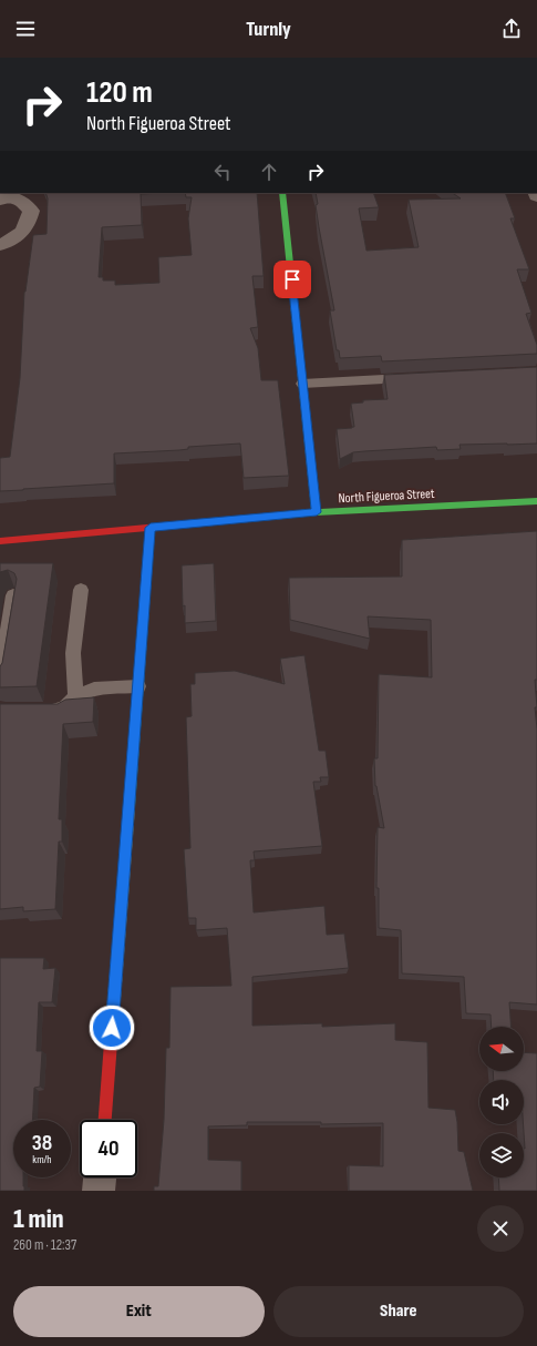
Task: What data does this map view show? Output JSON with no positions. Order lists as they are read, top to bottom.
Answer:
{
  "streets": {
    "street": ["North Figueroa Street"]
  },
  "north": "left",
  "page": {
    "header": "Turnly",
    "turn": ["120 m", "North Figueroa Street"],
    "speed": "38 km/h",
    "limit": "40",
    "heading": ["1 min", "260 m · 12:37"],
    "buttons": ["Exit", "Share"]
  }
}
